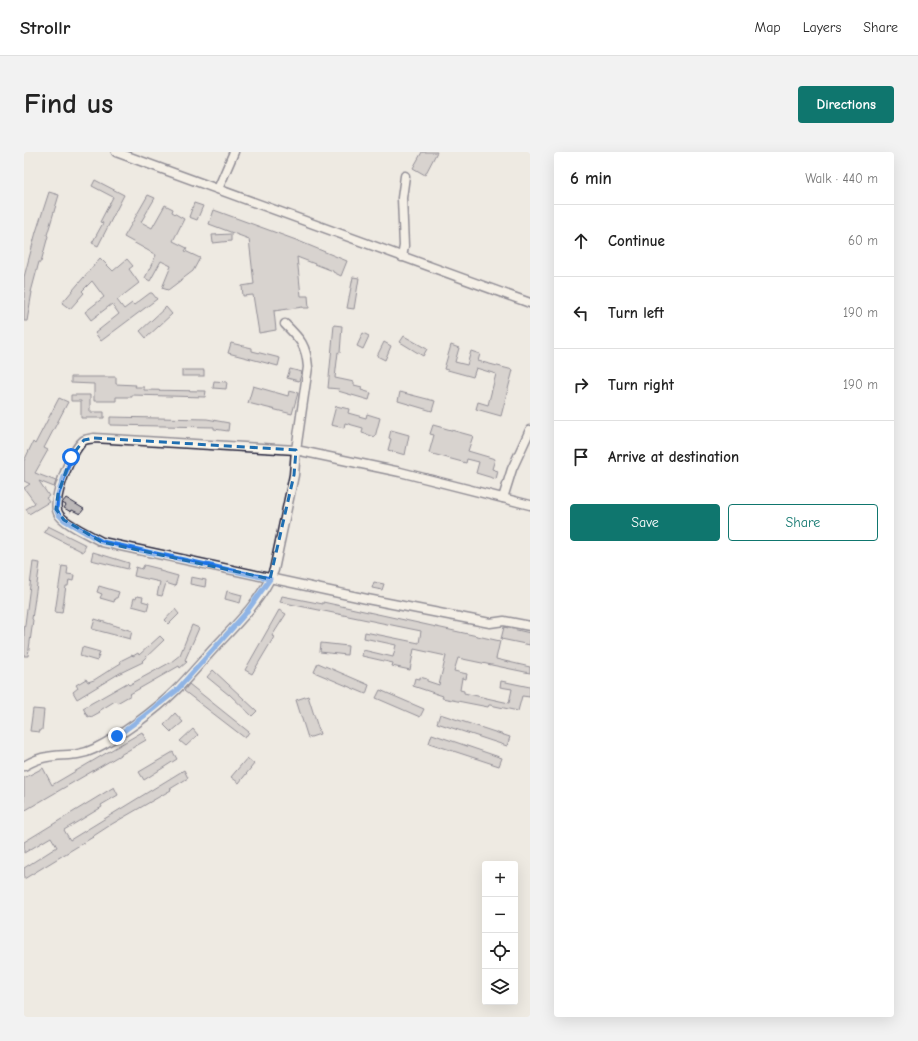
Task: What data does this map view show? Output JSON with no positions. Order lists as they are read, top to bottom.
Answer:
{
  "page": {
    "header": "Strollr",
    "nav": ["Map", "Layers", "Share"],
    "buttons": [
      "Directions",
      ["Save", "Share"]
    ],
    "title": "Find us",
    "heading": ["6 min", "Walk · 440 m"],
    "list": [
      ["Continue", "60 m"],
      ["Turn left", "190 m"],
      ["Turn right", "190 m"],
      "Arrive at destination"
    ],
    "map_buttons": ["+", "−"]
  }
}
